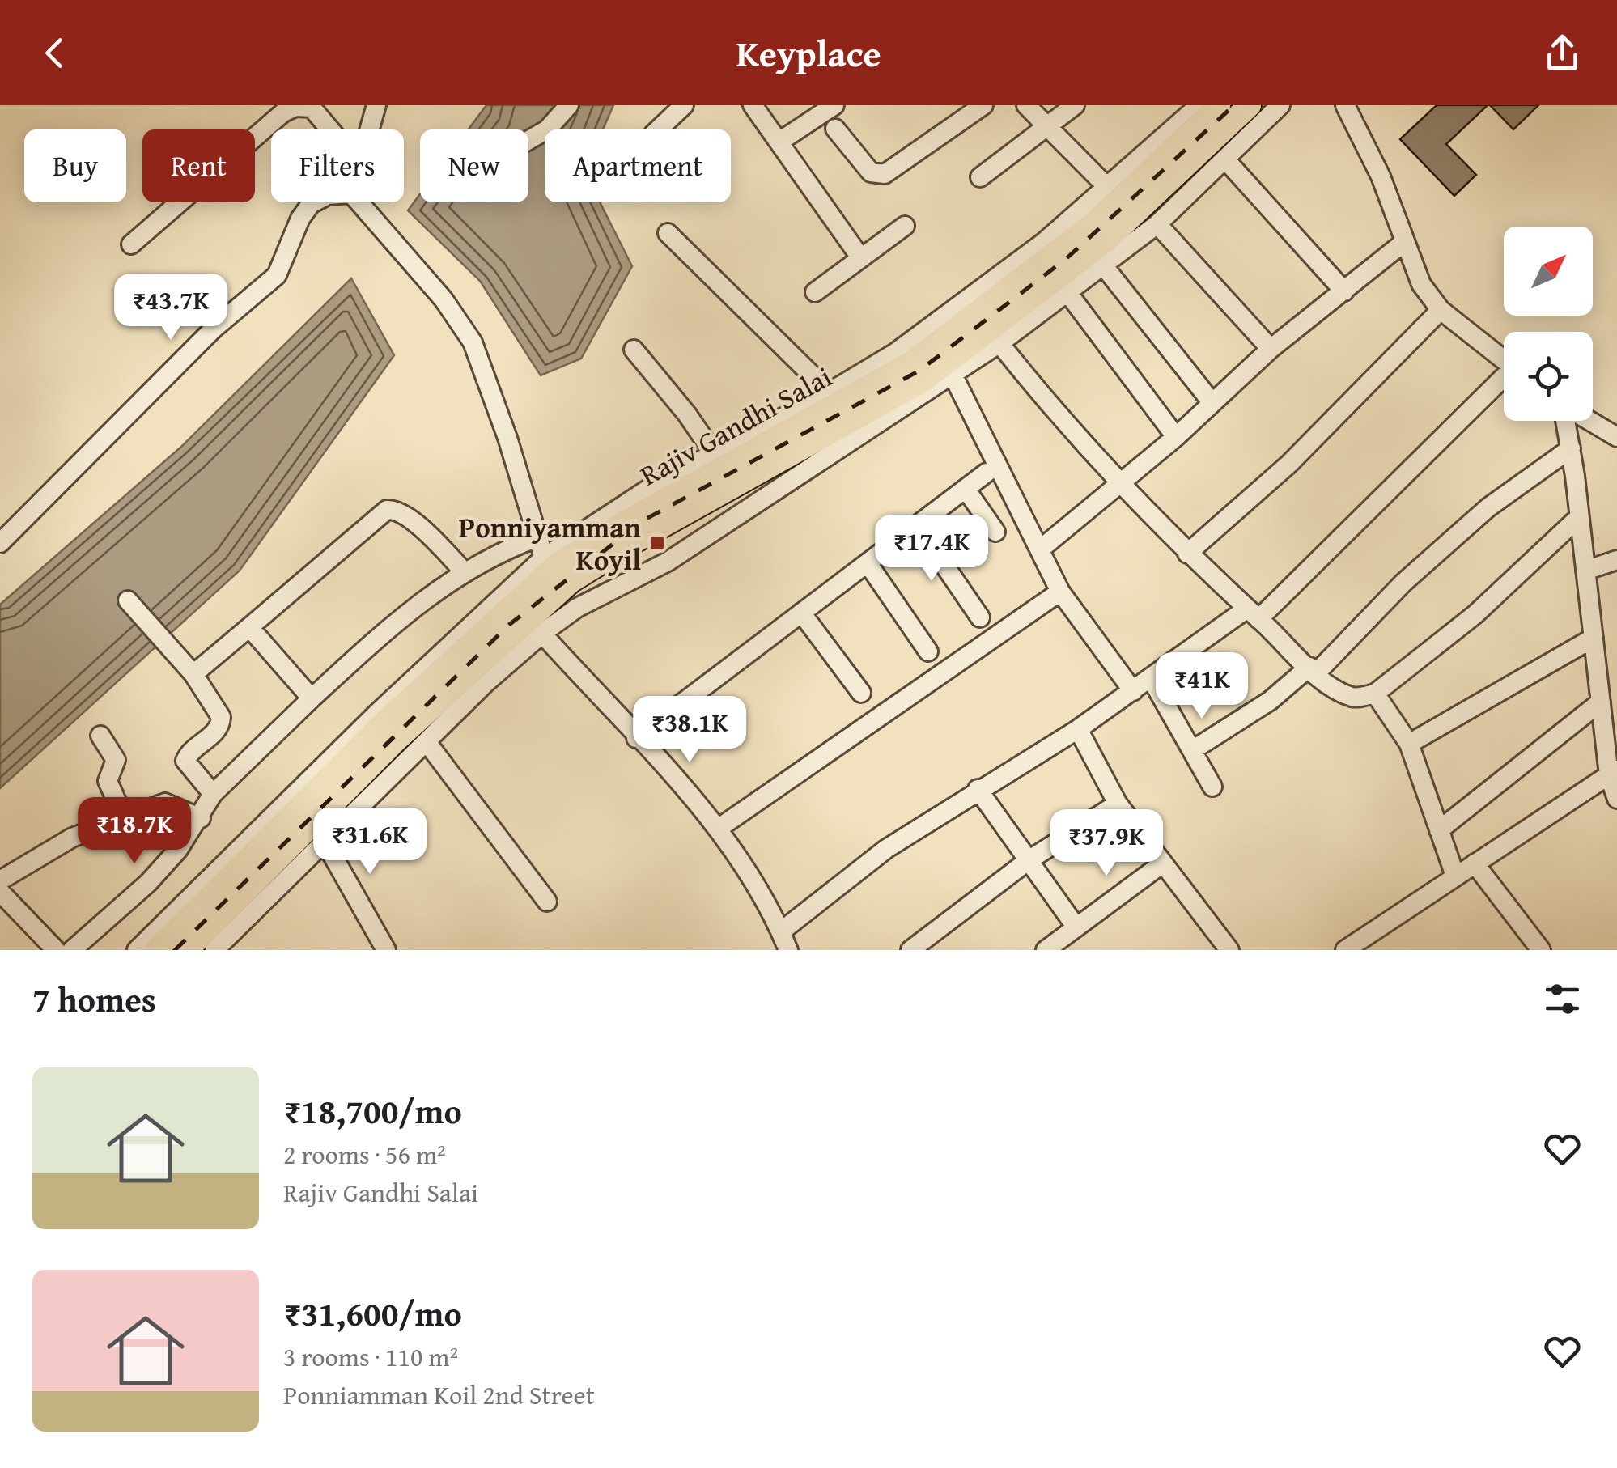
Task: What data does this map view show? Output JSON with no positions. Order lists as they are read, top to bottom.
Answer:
{
  "streets": {
    "main road": ["Rajiv Gandhi Salai"]
  },
  "places": {
    "transit": ["Ponniyamman Koyil"]
  },
  "north": "top right",
  "page": {
    "header": "Keyplace",
    "chip": [
      "Buy",
      "Rent",
      "Filters",
      "New",
      "Apartment"
    ],
    "price": [
      "₹43.7K",
      "₹17.4K",
      "₹41K",
      "₹38.1K",
      "₹18.7K",
      "₹31.6K",
      "₹37.9K"
    ],
    "heading": "7 homes",
    "list": [
      {
        "name": "₹18,700/mo",
        "note": "2 rooms · 56 m² · Rajiv Gandhi Salai"
      },
      {
        "name": "₹31,600/mo",
        "note": "3 rooms · 110 m² · Ponniamman Koil 2nd Street"
      }
    ]
  }
}
